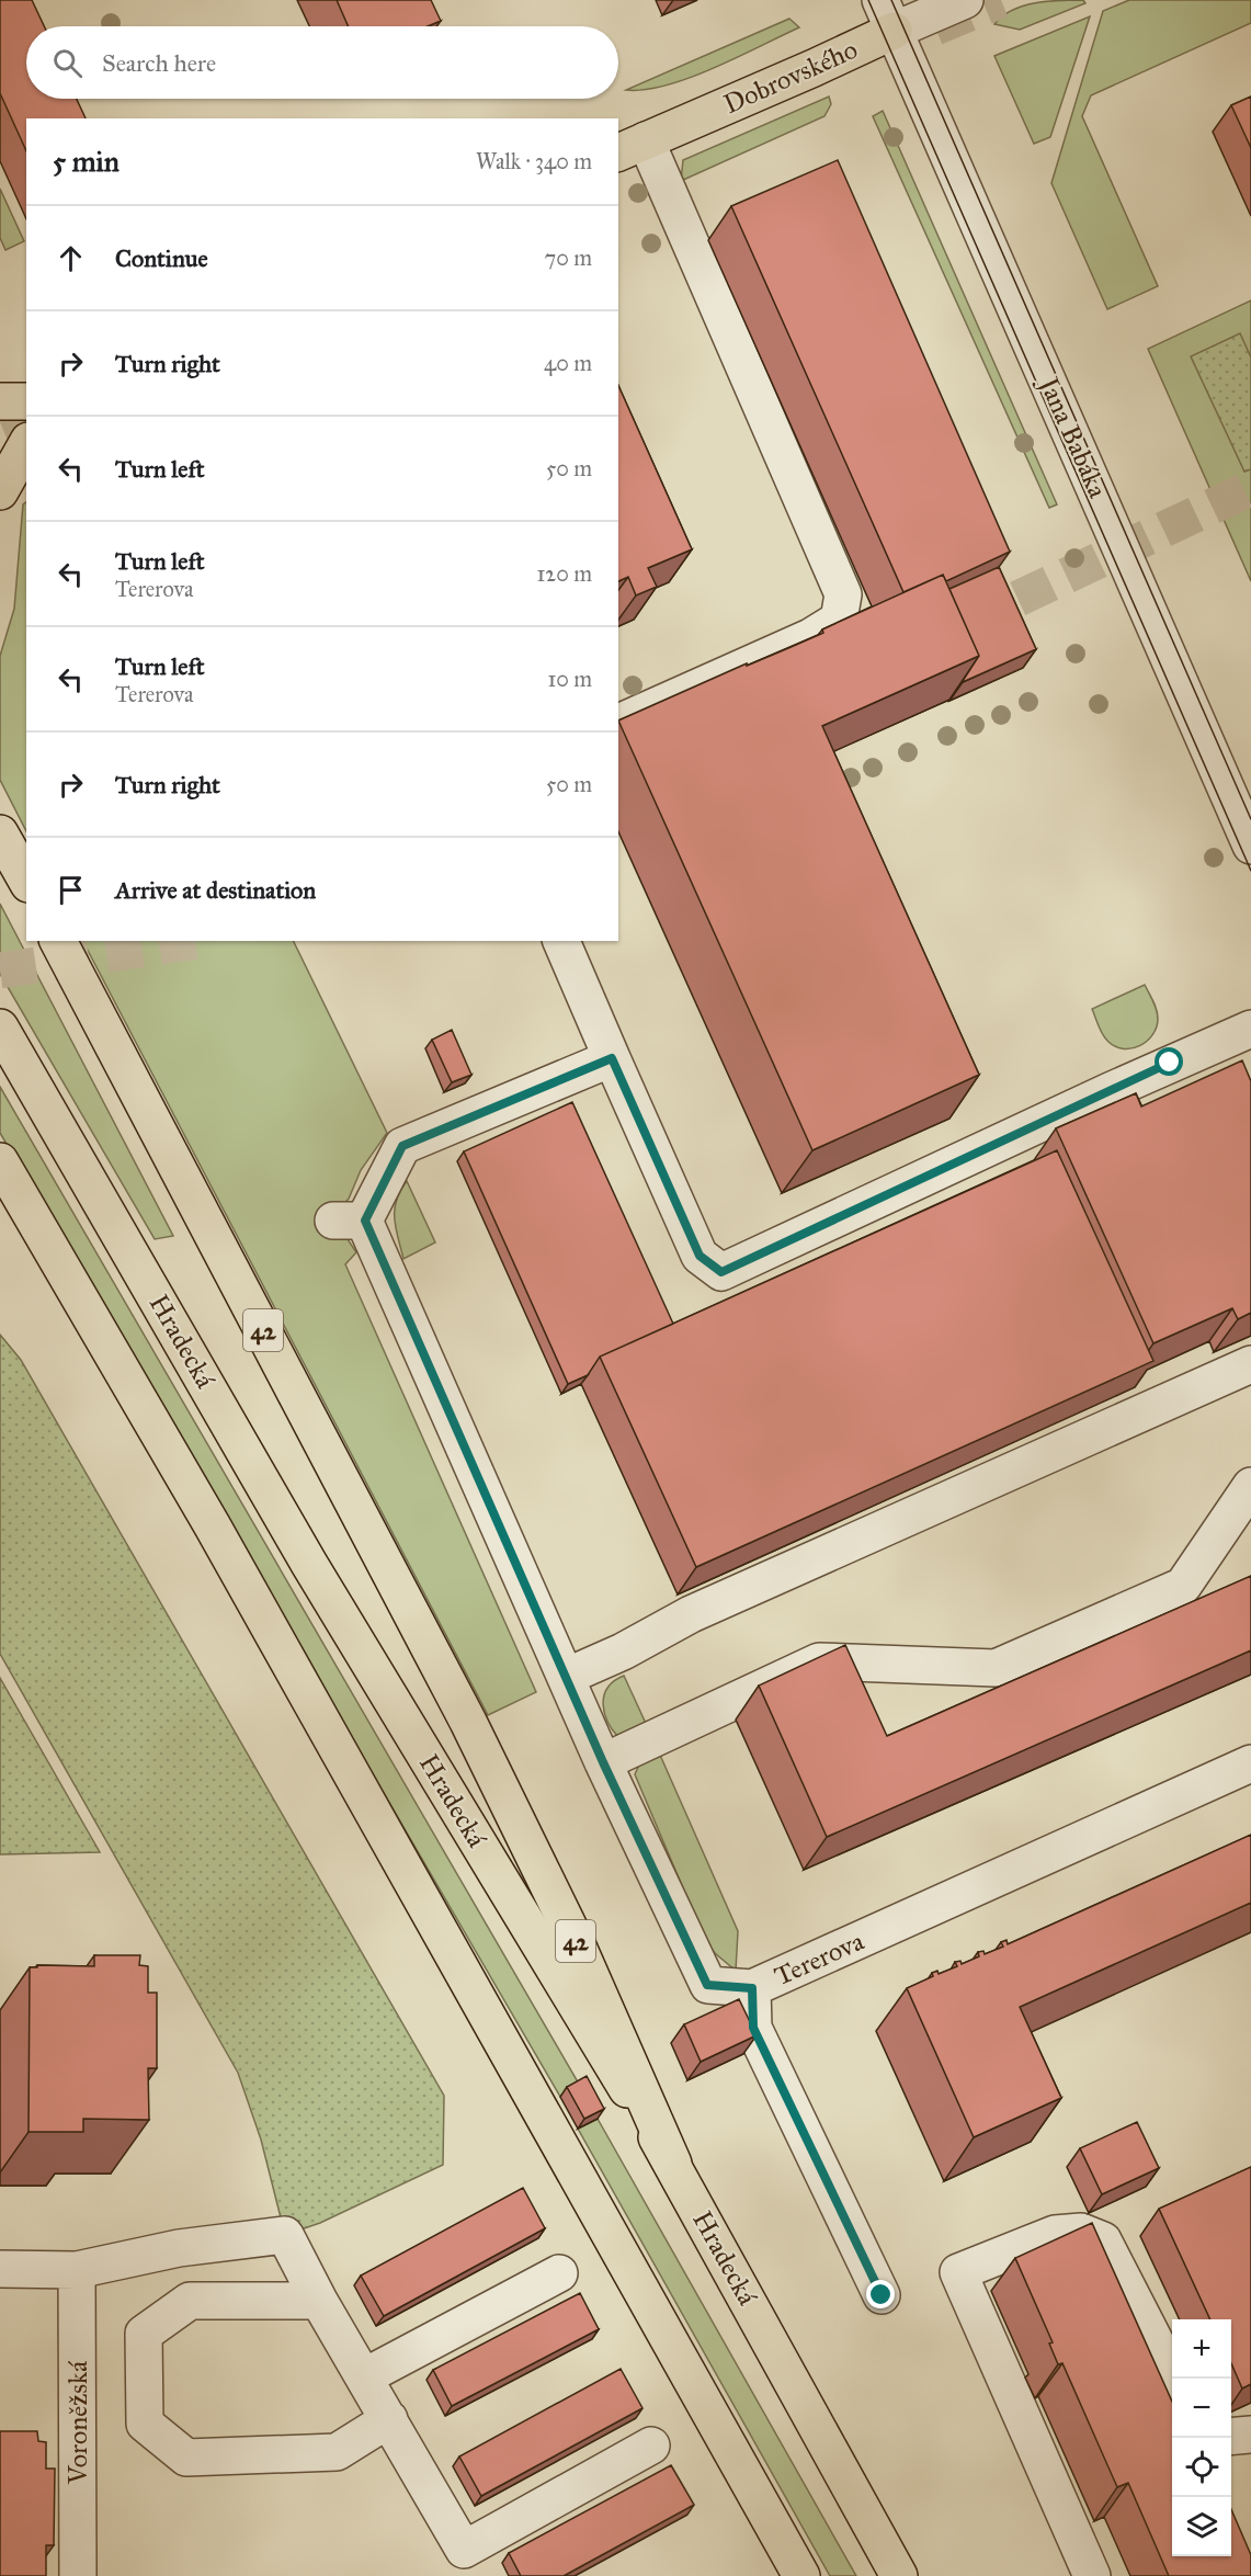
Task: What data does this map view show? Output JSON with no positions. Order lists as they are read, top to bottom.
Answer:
{
  "streets": {
    "main road": ["Dobrovského", "42", "Hradecká"],
    "street": ["Jana Babáka", "Tererova", "Voroněžská"]
  },
  "crossings": [
    ["Dobrovského", "Jana Babáka"],
    ["42", "Hradecká"]
  ],
  "page": {
    "search": "Search here",
    "heading": ["5 min", "Walk · 340 m"],
    "list": [
      ["Continue", "70 m"],
      ["Turn right", "40 m"],
      ["Turn left", "50 m"],
      ["Turn left", "Tererova", "120 m"],
      ["Turn left", "Tererova", "10 m"],
      ["Turn right", "50 m"],
      "Arrive at destination"
    ],
    "map_buttons": ["+", "−"]
  }
}
